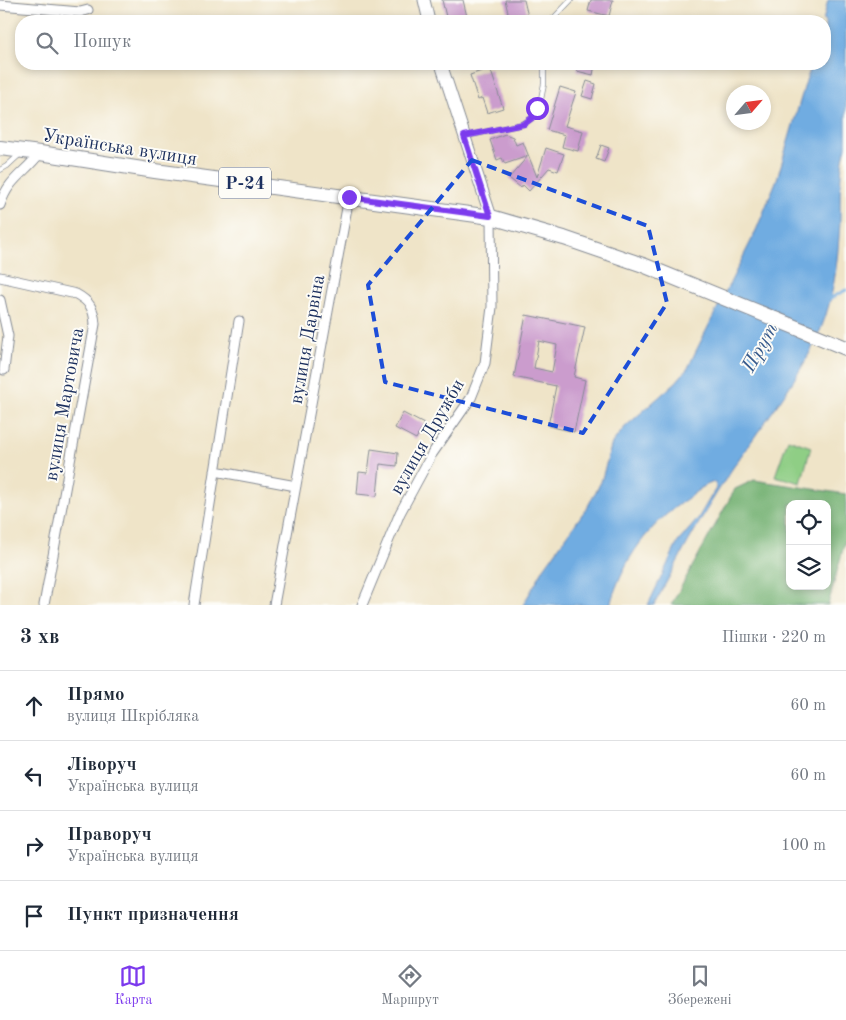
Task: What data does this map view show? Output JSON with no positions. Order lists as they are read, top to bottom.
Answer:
{
  "streets": {
    "main road": ["Українська вулиця", "Р-24"],
    "street": ["вулиця Дарвіна", "вулиця Мартовича", "вулиця Дружби"]
  },
  "crossings": [
    ["Українська вулиця", "Р-24"],
    ["Українська вулиця", "вулиця Дарвіна"],
    ["Українська вулиця", "вулиця Дружби"],
    ["Р-24", "вулиця Дружби"]
  ],
  "water": ["Прут"],
  "north": "top right",
  "page": {
    "search": "Пошук",
    "heading": ["3 хв", "Пішки · 220 m"],
    "list": [
      ["Прямо", "вулиця Шкрібляка", "60 m"],
      ["Ліворуч", "Українська вулиця", "60 m"],
      ["Праворуч", "Українська вулиця", "100 m"],
      "Пункт призначення"
    ],
    "nav": ["Карта", "Маршрут", "Збережені"]
  }
}
